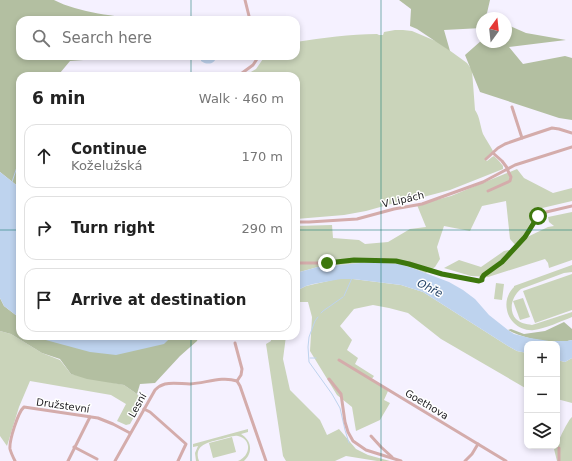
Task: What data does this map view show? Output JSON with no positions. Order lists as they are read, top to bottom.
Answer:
{
  "streets": {
    "street": [
      "V Lipách",
      "Goethova",
      "Družstevní",
      "Lesní"
    ]
  },
  "crossings": [
    ["Družstevní", "Lesní"]
  ],
  "water": ["Ohře"],
  "north": "top",
  "page": {
    "search": "Search here",
    "heading": ["6 min", "Walk · 460 m"],
    "list": [
      ["Continue", "Koželužská", "170 m"],
      ["Turn right", "290 m"],
      "Arrive at destination"
    ],
    "map_buttons": ["+", "−"]
  }
}
